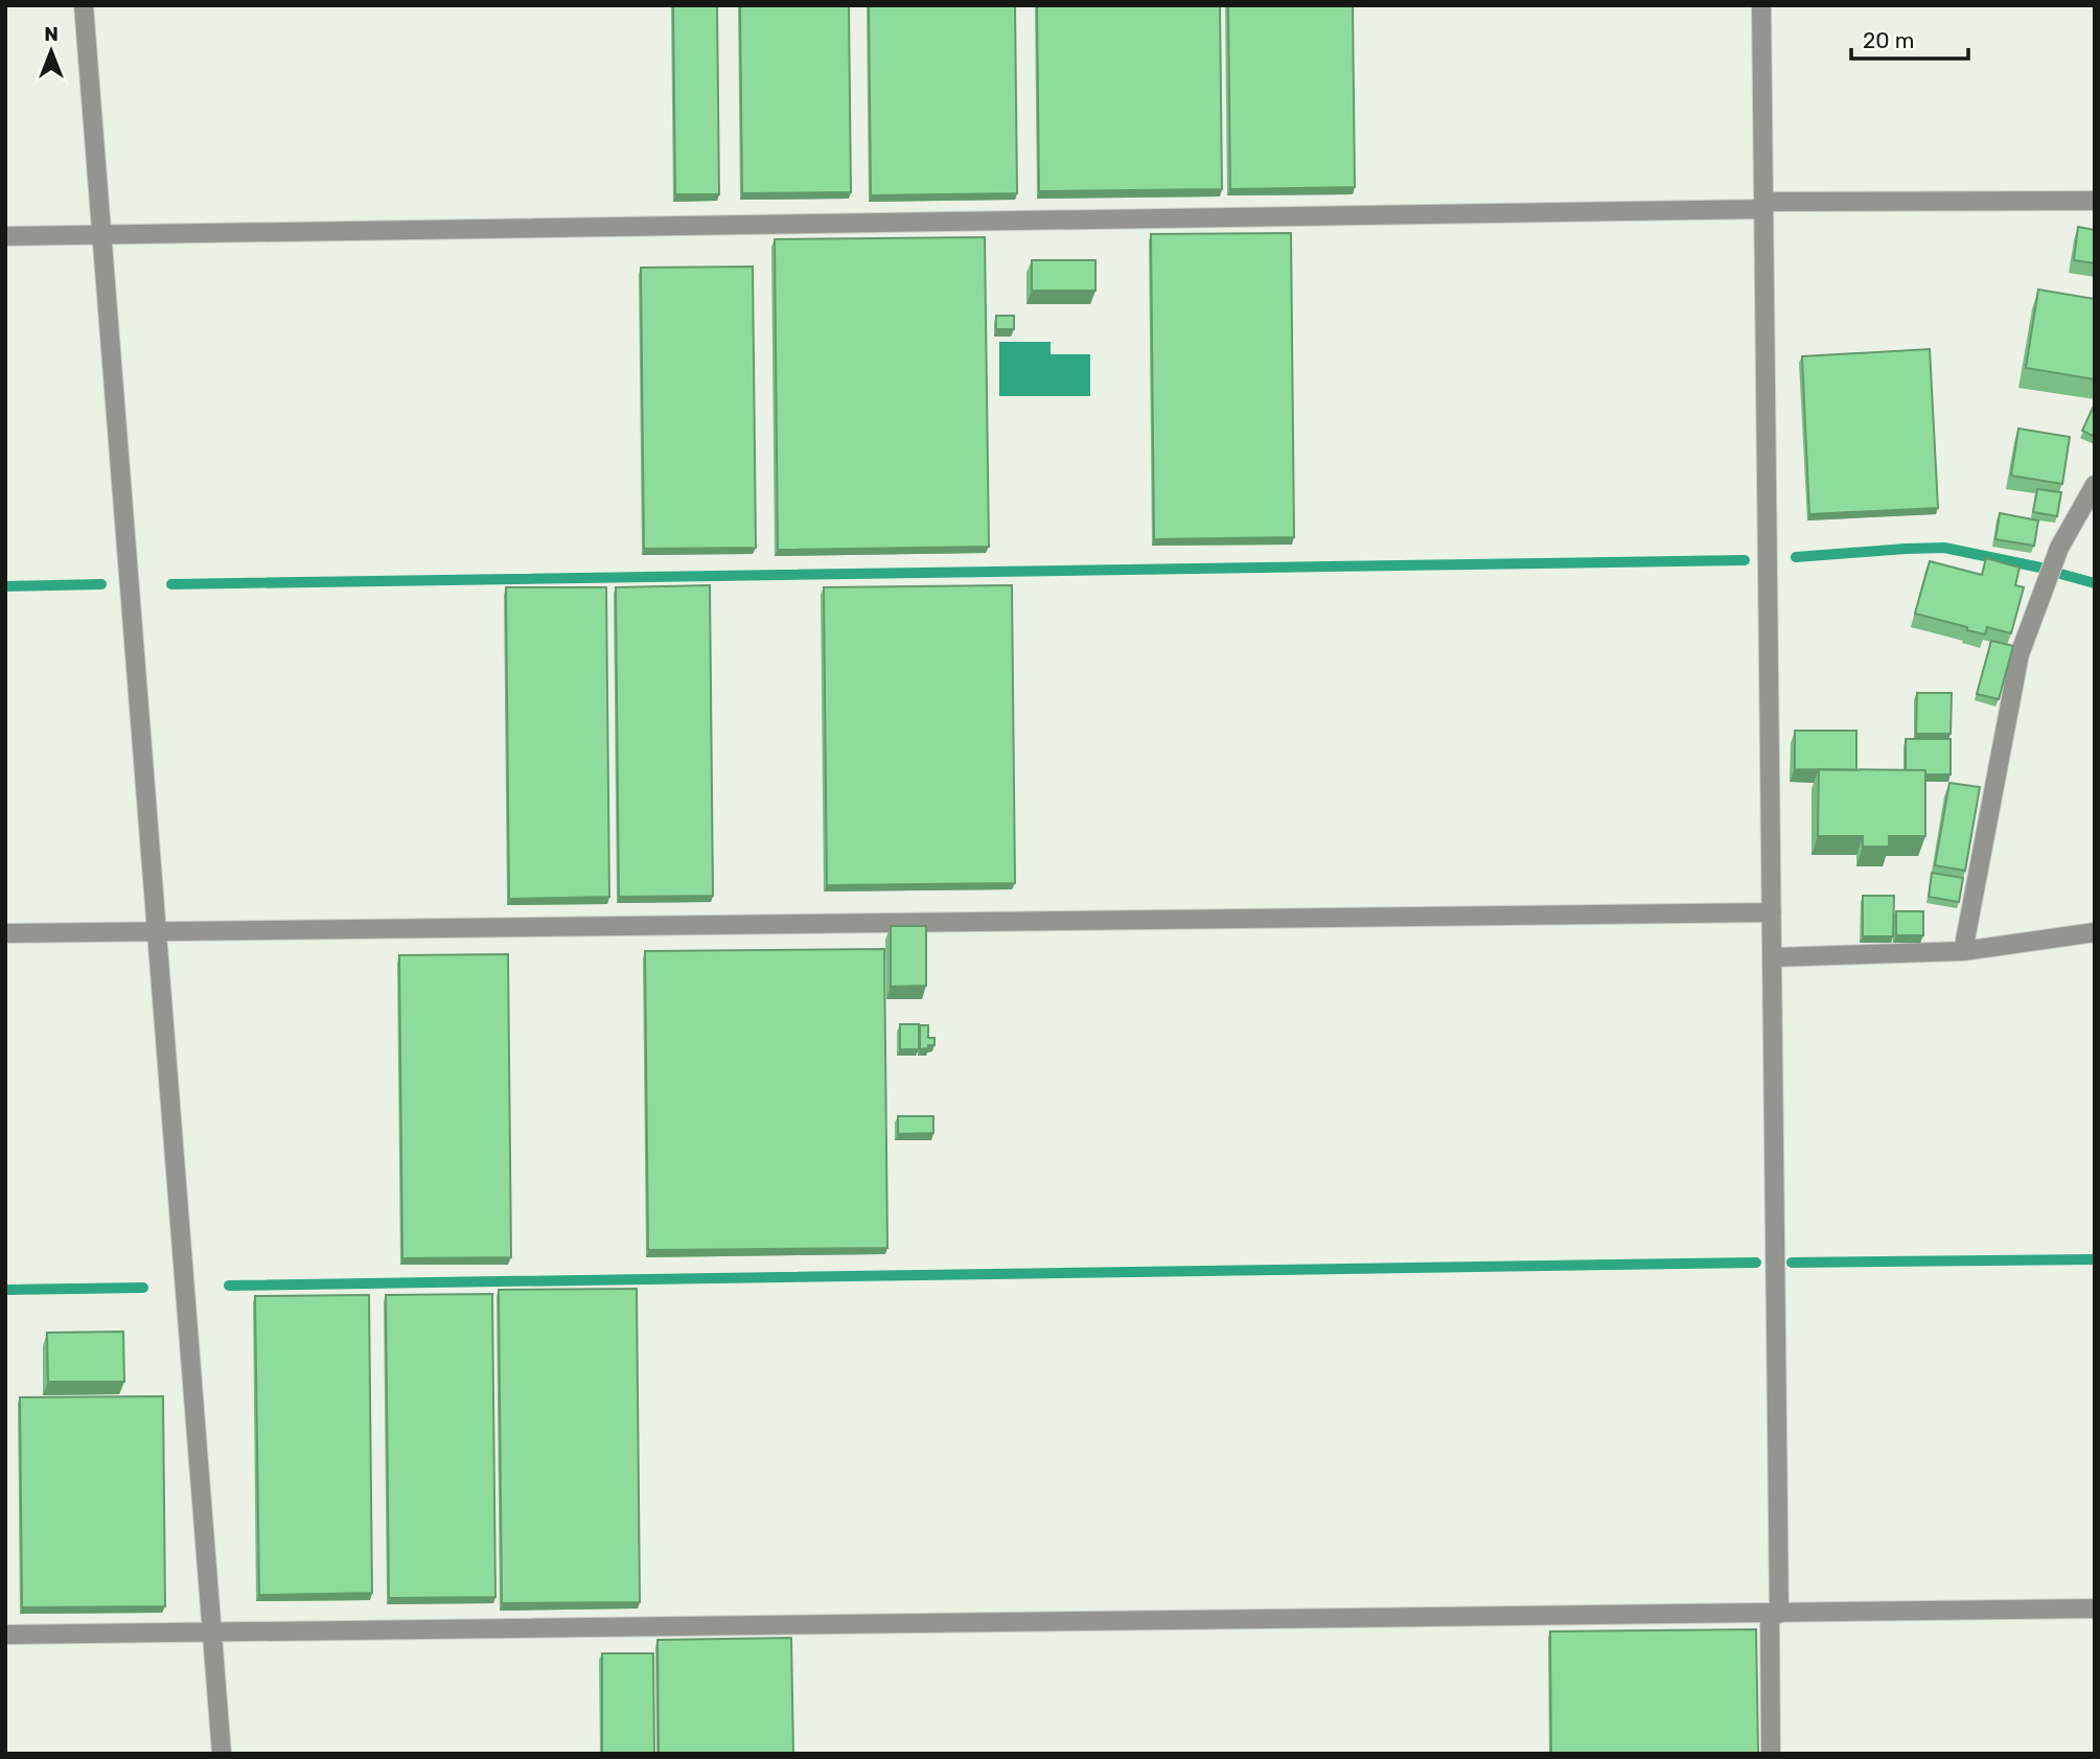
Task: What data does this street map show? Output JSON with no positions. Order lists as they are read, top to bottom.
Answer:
{
  "scale_bar": "20 m",
  "north": "top"
}
